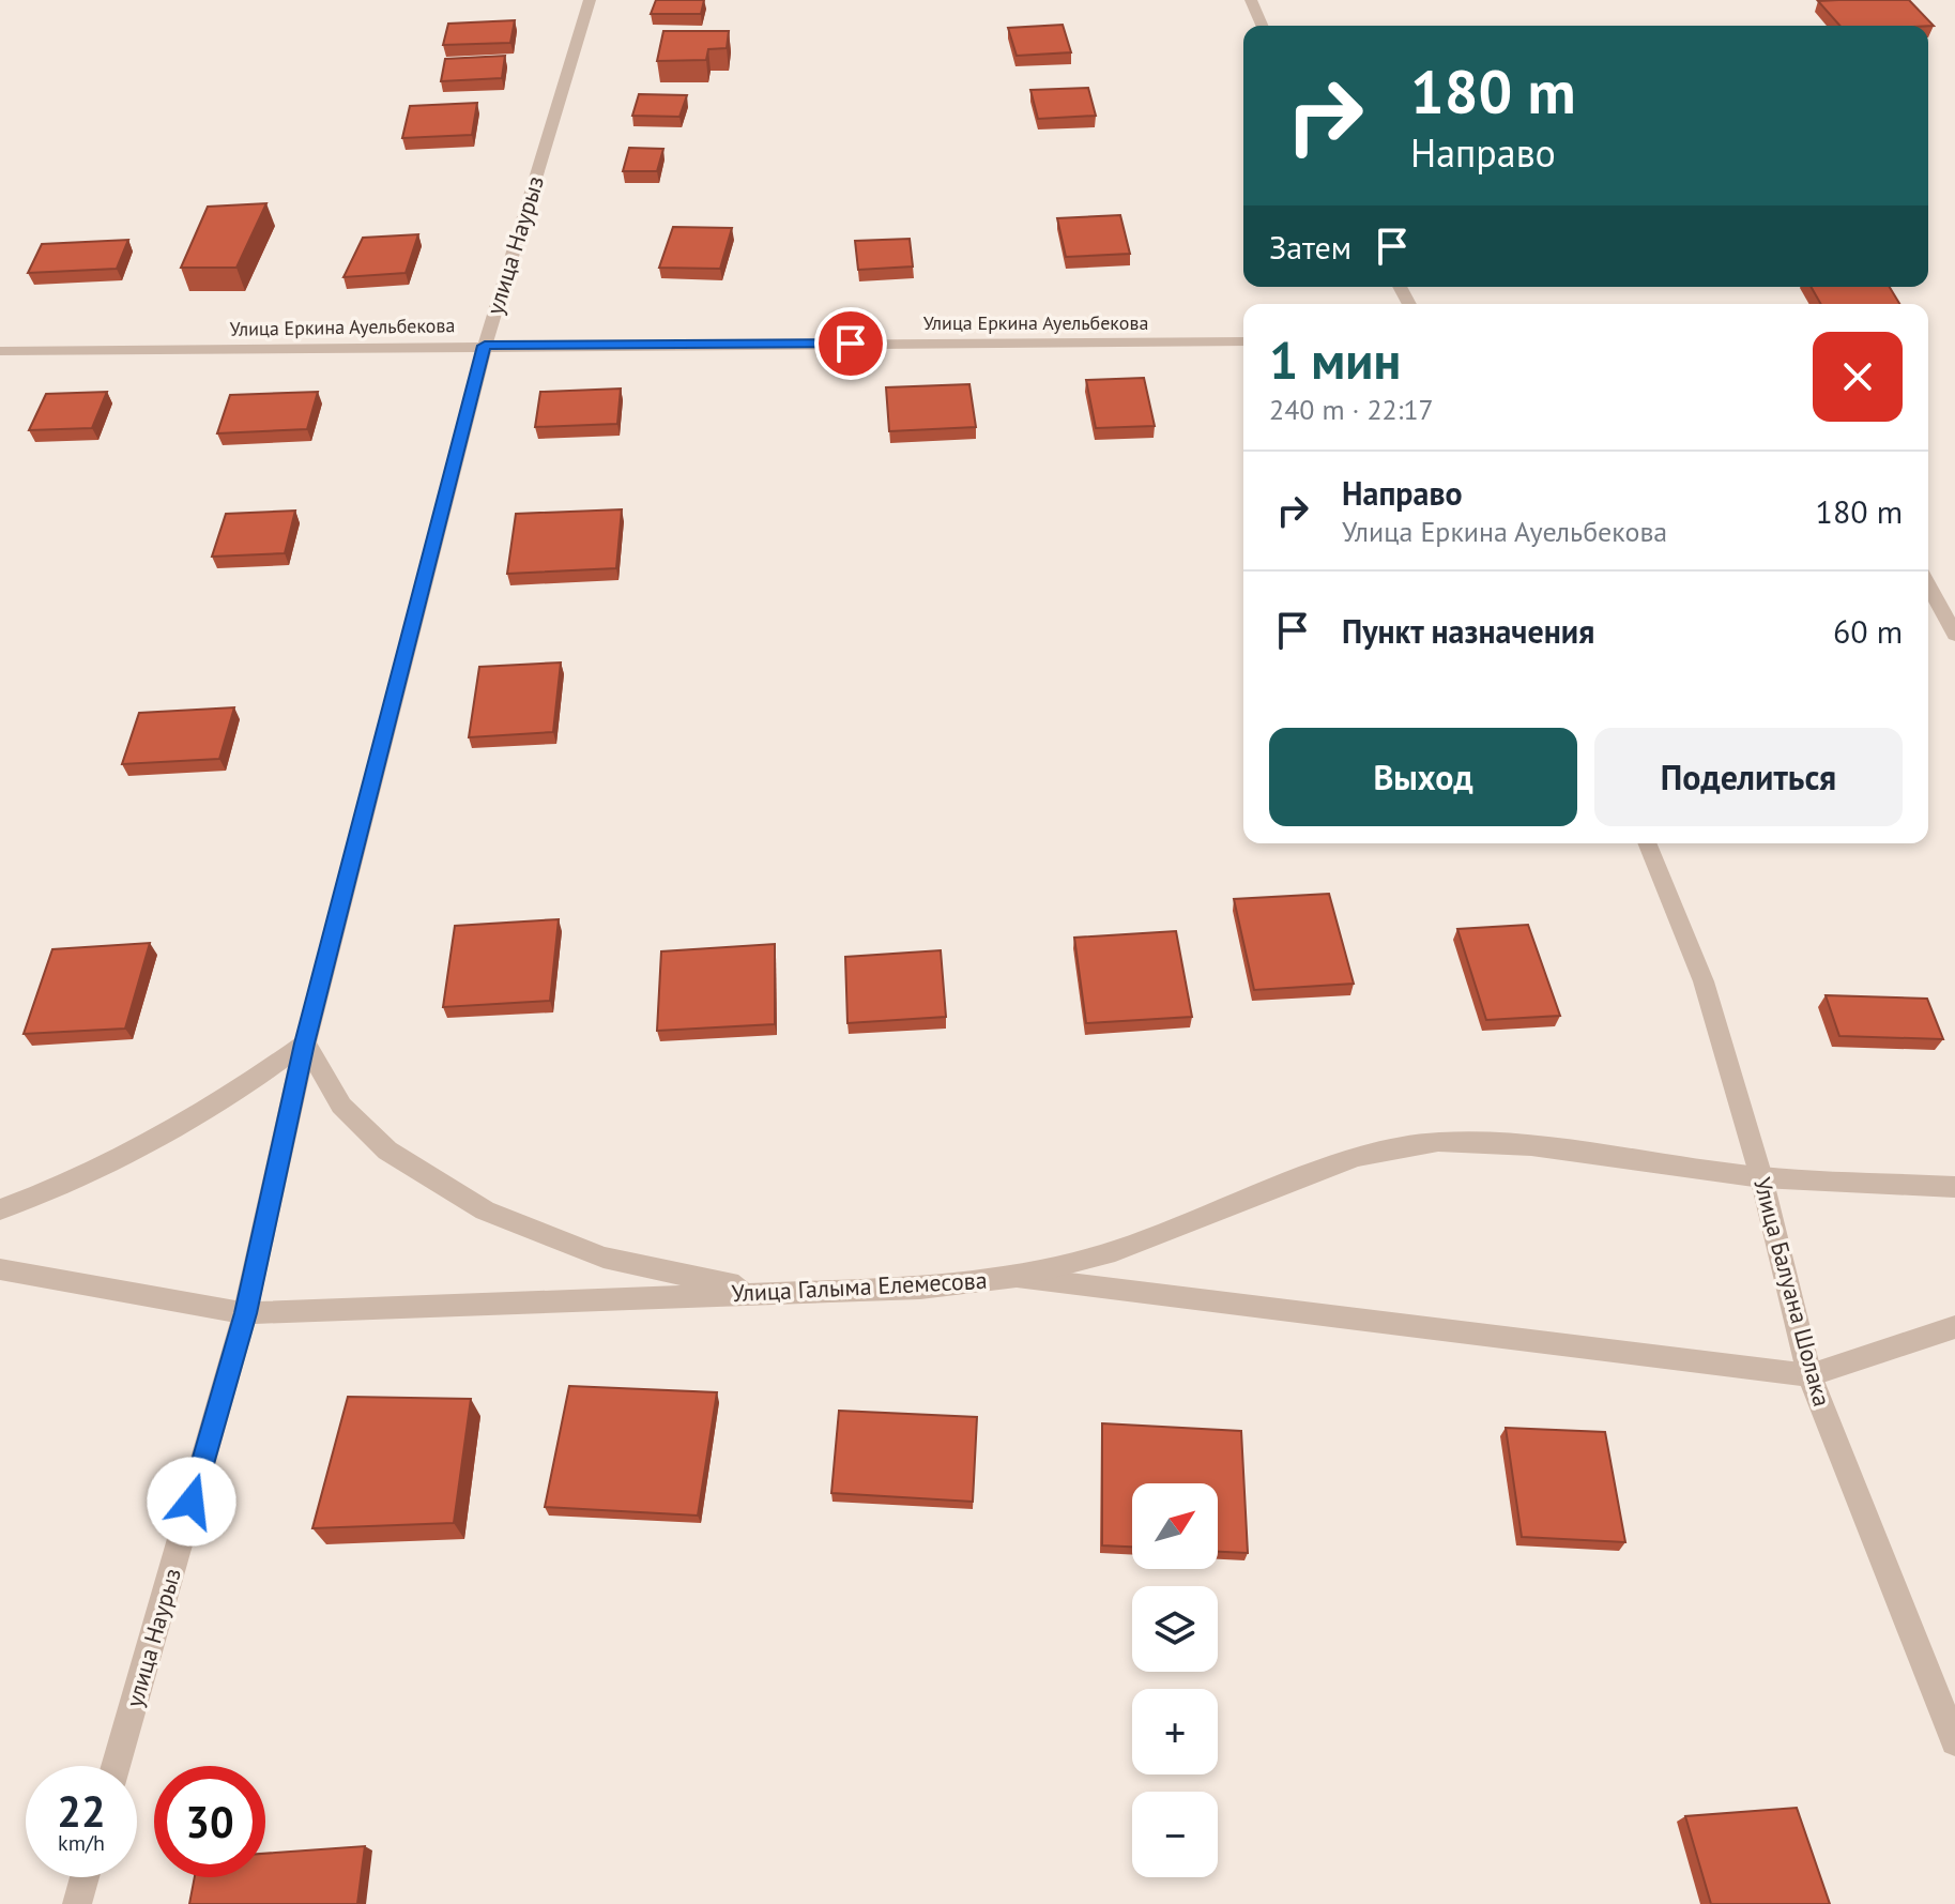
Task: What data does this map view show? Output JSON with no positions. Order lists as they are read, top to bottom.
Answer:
{
  "streets": {
    "street": [
      "улица Наурыз",
      "Улица Еркина Ауельбекова",
      "Улица Галыма Елемесова",
      "Улица Балуана Шолака"
    ]
  },
  "crossings": [
    ["улица Наурыз", "Улица Еркина Ауельбекова"],
    ["улица Наурыз", "Улица Галыма Елемесова"],
    ["Улица Галыма Елемесова", "Улица Балуана Шолака"]
  ],
  "north": "top right",
  "page": {
    "turn": ["180 m", "Направо"],
    "then": "Затем",
    "heading": ["1 мин", "240 m · 22:17"],
    "list": [
      {
        "name": "Направо",
        "note": "Улица Еркина Ауельбекова",
        "value": "180 m"
      },
      {
        "name": "Пункт назначения",
        "value": "60 m"
      }
    ],
    "buttons": ["Выход", "Поделиться"],
    "map_buttons": ["+", "−"],
    "speed": "22 km/h",
    "limit": "30"
  }
}
